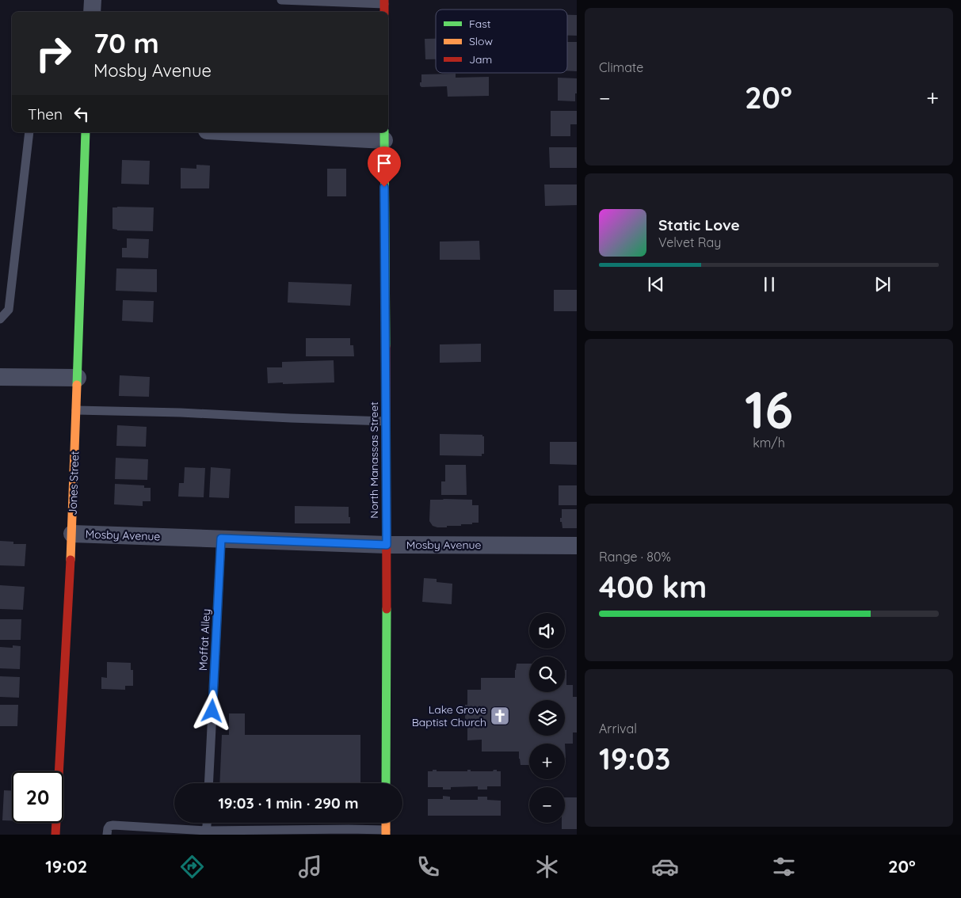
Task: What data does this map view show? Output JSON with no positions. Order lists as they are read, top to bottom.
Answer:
{
  "streets": {
    "street": ["North Manassas Street", "Jones Street", "Mosby Avenue"],
    "lane": ["Moffat Alley"]
  },
  "crossings": [
    ["North Manassas Street", "Mosby Avenue"],
    ["Jones Street", "Mosby Avenue"],
    ["Mosby Avenue", "Moffat Alley"]
  ],
  "places": {
    "church": ["Lake Grove Baptist Church"]
  },
  "legend": ["Fast", "Slow", "Jam"],
  "page": {
    "tile": [
      "Climate",
      ["16", "km/h"],
      ["Range · 80%", "400 km"],
      ["Arrival", "19:03"]
    ],
    "turn": ["70 m", "Mosby Avenue"],
    "heat": ["−", "20°", "+"],
    "then": "Then",
    "song": ["Static Love", "Velvet Ray"],
    "map_buttons": ["+", "−"],
    "limit": "20",
    "trip": "19:03 · 1 min · 290 m",
    "tabs": ["19:02", "20°"]
  }
}
